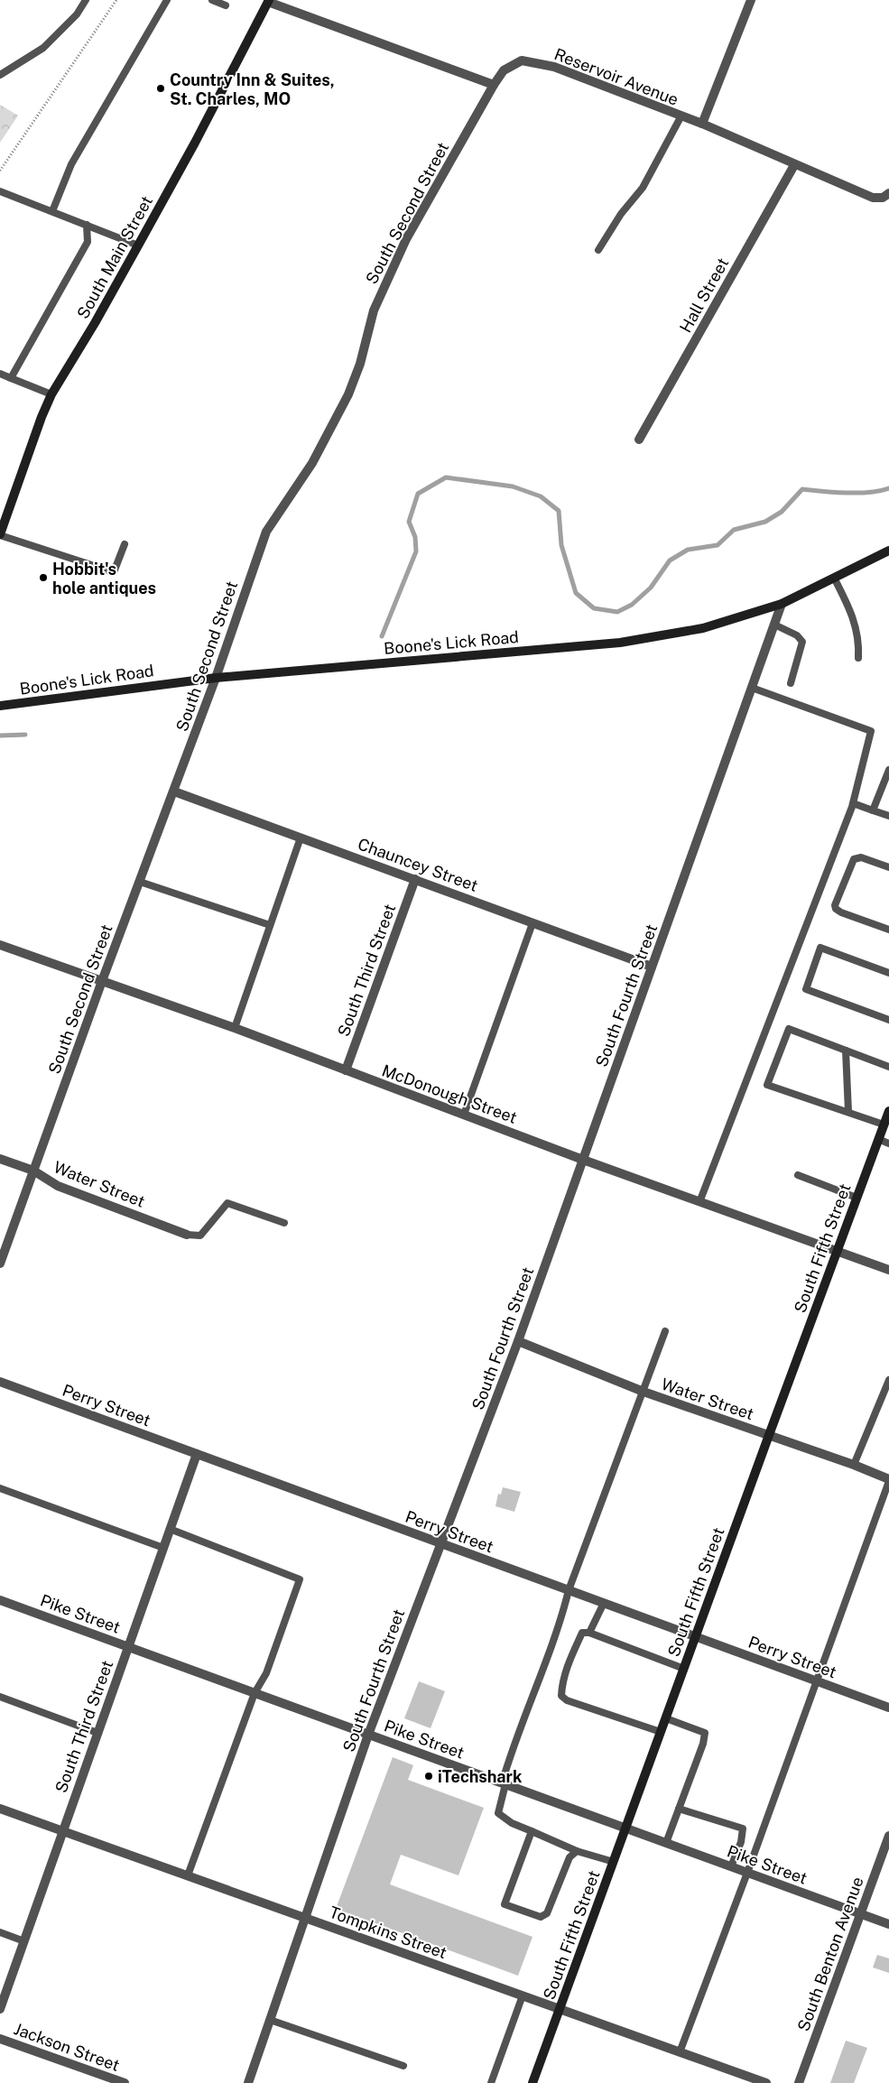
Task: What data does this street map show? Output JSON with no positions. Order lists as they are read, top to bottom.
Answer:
{
  "streets": {
    "street": [
      "Reservoir Avenue",
      "South Second Street",
      "South Main Street",
      "Hall Street",
      "Boone's Lick Road",
      "Chauncey Street",
      "South Third Street",
      "South Fourth Street",
      "McDonough Street",
      "Water Street",
      "South Fifth Street",
      "Perry Street",
      "Pike Street",
      "Tompkins Street",
      "South Benton Avenue",
      "Jackson Street"
    ]
  },
  "crossings": [
    ["Reservoir Avenue", "South Second Street"],
    ["Reservoir Avenue", "Hall Street"],
    ["South Second Street", "Boone's Lick Road"],
    ["South Second Street", "Chauncey Street"],
    ["South Second Street", "McDonough Street"],
    ["South Second Street", "Water Street"],
    ["Boone's Lick Road", "South Fourth Street"],
    ["Chauncey Street", "South Third Street"],
    ["Chauncey Street", "South Fourth Street"],
    ["South Third Street", "McDonough Street"],
    ["South Third Street", "Perry Street"],
    ["South Third Street", "Pike Street"],
    ["South Third Street", "Tompkins Street"],
    ["South Fourth Street", "McDonough Street"],
    ["South Fourth Street", "Water Street"],
    ["South Fourth Street", "Perry Street"],
    ["South Fourth Street", "Pike Street"],
    ["South Fourth Street", "Tompkins Street"],
    ["McDonough Street", "South Fifth Street"],
    ["Water Street", "South Fifth Street"],
    ["South Fifth Street", "Perry Street"],
    ["South Fifth Street", "Pike Street"],
    ["South Fifth Street", "Tompkins Street"],
    ["Pike Street", "South Benton Avenue"]
  ],
  "places": ["Country Inn & Suites, St. Charles, MO", "Hobbit's hole antiques", "iTechshark"]
}
